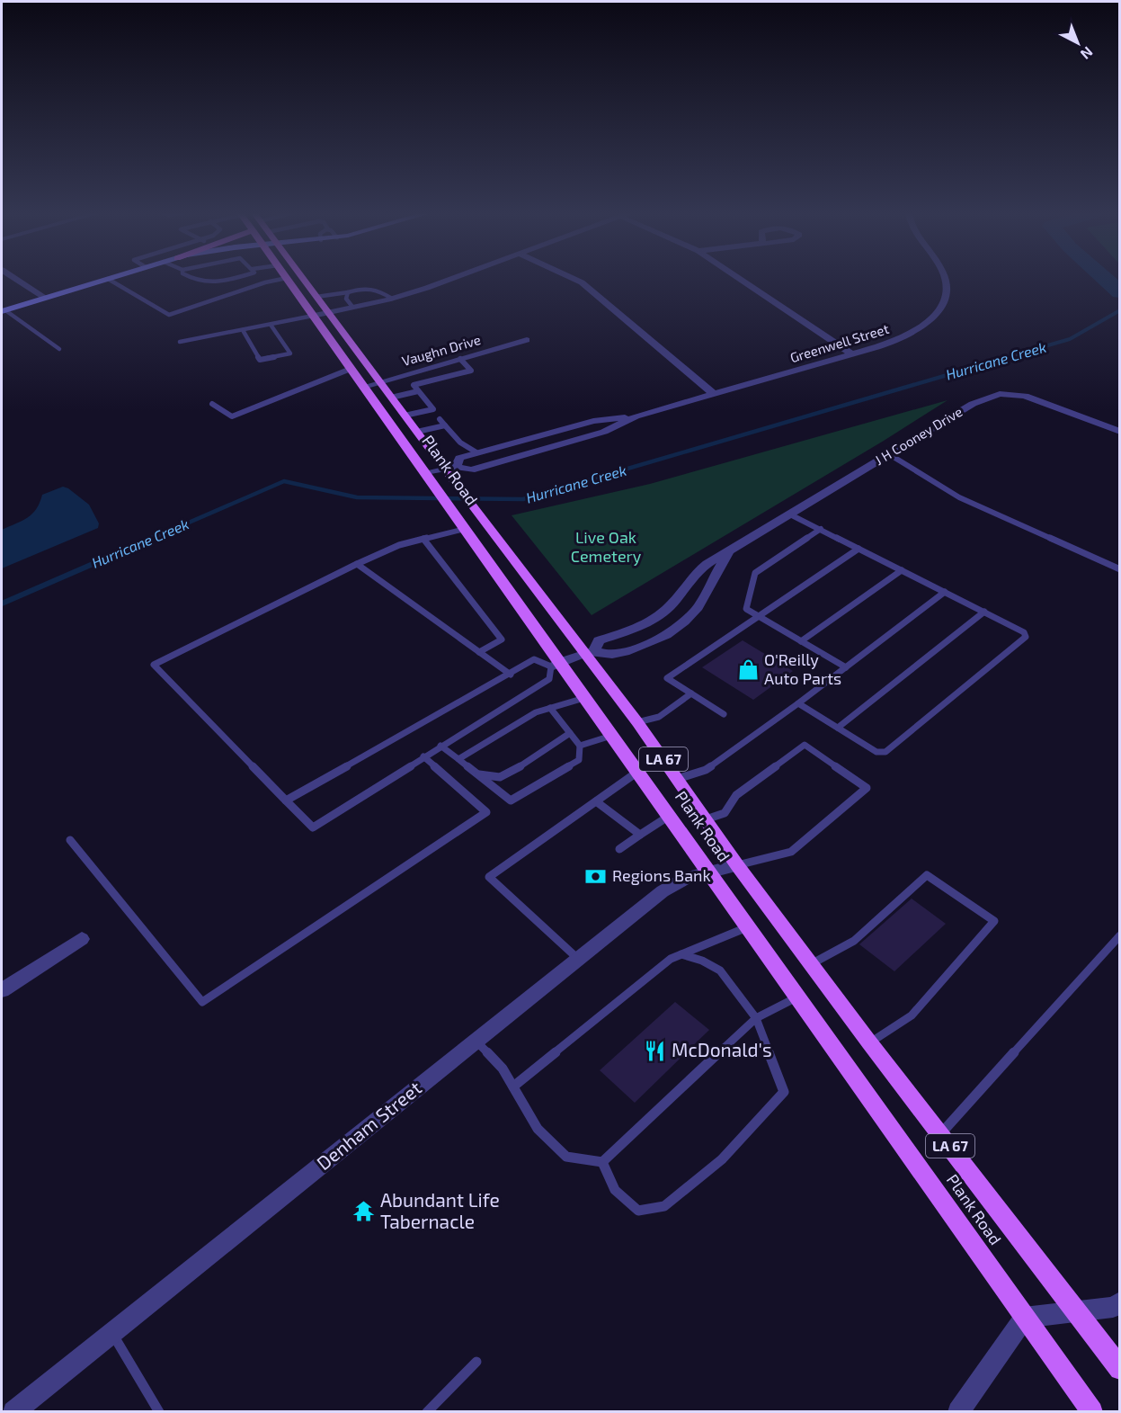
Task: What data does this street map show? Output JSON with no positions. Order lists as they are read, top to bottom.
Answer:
{
  "streets": {
    "main road": ["Plank Road", "LA 67"],
    "street": [
      "Greenwell Street",
      "Vaughn Drive",
      "J H Cooney Drive",
      "Denham Street"
    ]
  },
  "crossings": [
    ["Greenwell Street", "Plank Road"],
    ["Vaughn Drive", "Plank Road"],
    ["J H Cooney Drive", "Plank Road"],
    ["Plank Road", "Denham Street"]
  ],
  "water": ["Hurricane Creek"],
  "parks": ["Live Oak Cemetery"],
  "places": {
    "shop": ["O'Reilly Auto Parts"],
    "bank": ["Regions Bank"],
    "restaurant": ["McDonald's"],
    "temple": ["Abundant Life Tabernacle"]
  },
  "north": "bottom right"
}
